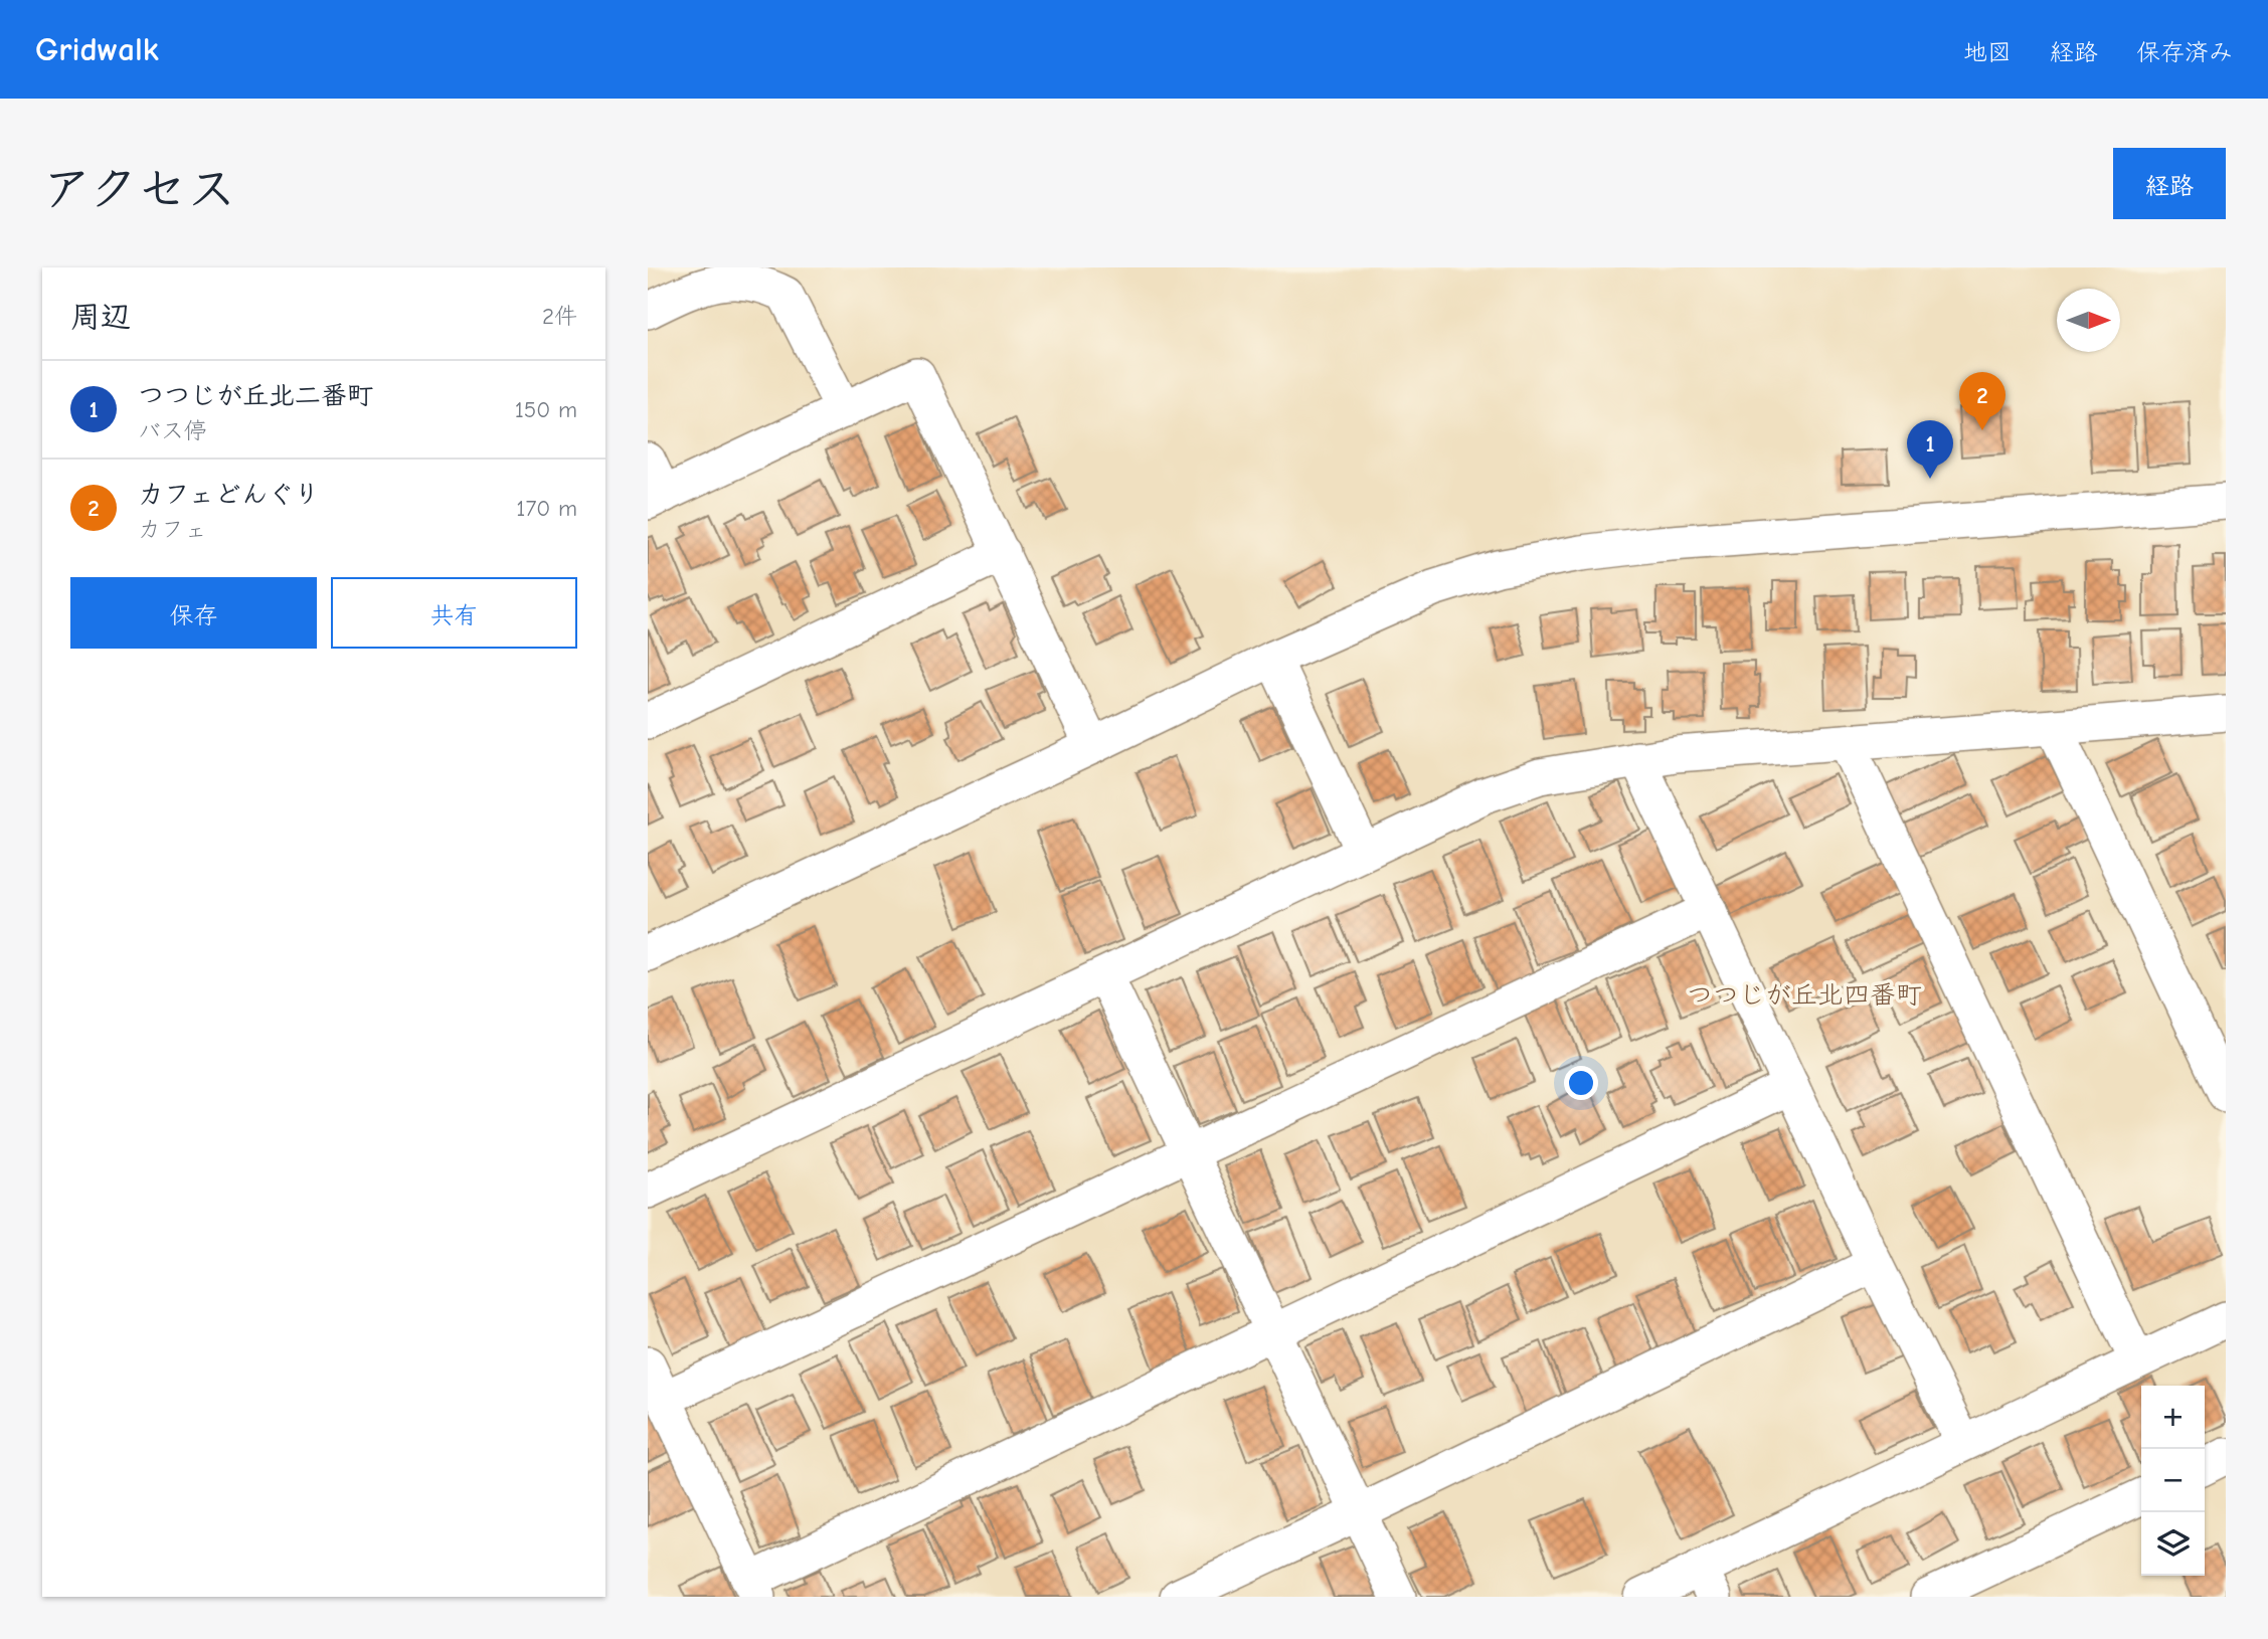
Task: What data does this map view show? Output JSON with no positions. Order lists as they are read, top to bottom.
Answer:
{
  "districts": ["つつじが丘北四番町"],
  "north": "right",
  "page": {
    "header": "Gridwalk",
    "nav": ["地図", "経路", "保存済み"],
    "title": "アクセス",
    "buttons": [
      "経路",
      ["保存", "共有"]
    ],
    "heading": ["周辺", "2件"],
    "list": [
      {
        "mark": "1",
        "name": "つつじが丘北二番町",
        "note": "バス停",
        "value": "150 m"
      },
      {
        "mark": "2",
        "name": "カフェどんぐり",
        "note": "カフェ",
        "value": "170 m"
      }
    ],
    "pins": ["2", "1"],
    "map_buttons": ["+", "−"]
  }
}
